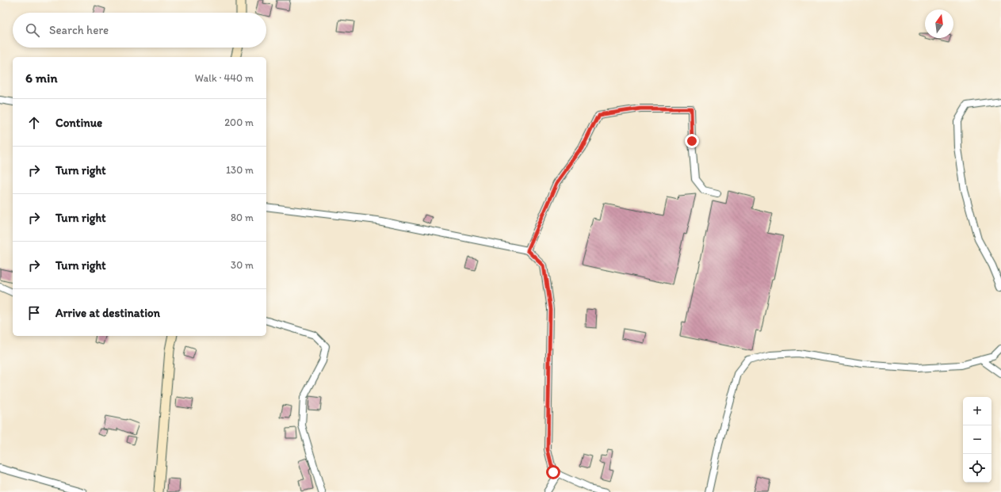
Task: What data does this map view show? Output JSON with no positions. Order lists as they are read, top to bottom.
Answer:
{
  "north": "top",
  "page": {
    "search": "Search here",
    "heading": ["6 min", "Walk · 440 m"],
    "list": [
      ["Continue", "200 m"],
      ["Turn right", "130 m"],
      ["Turn right", "80 m"],
      ["Turn right", "30 m"],
      "Arrive at destination"
    ],
    "map_buttons": ["+", "−"]
  }
}
